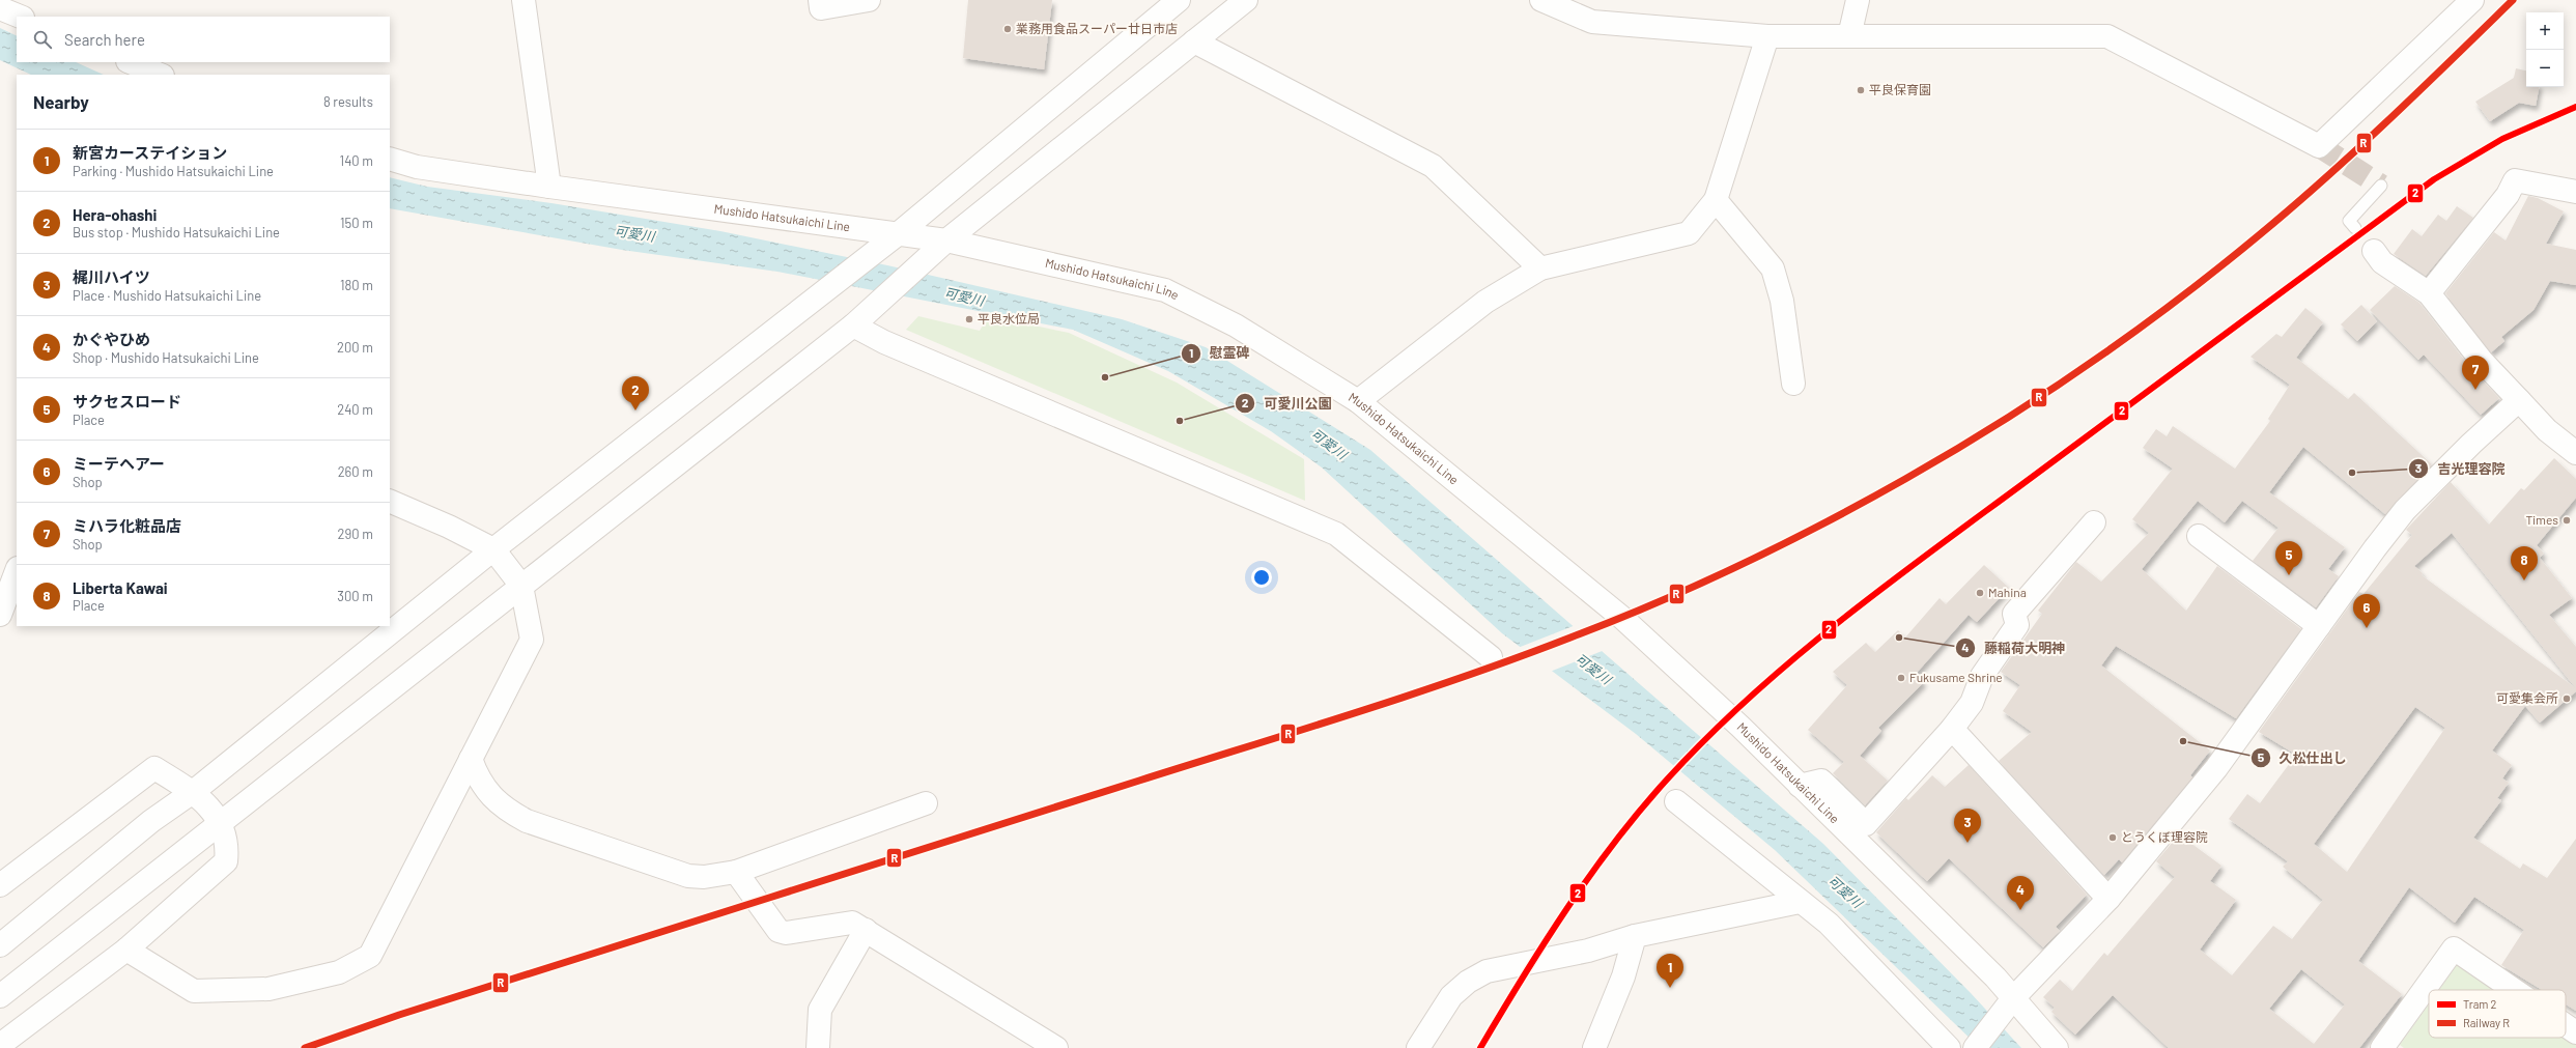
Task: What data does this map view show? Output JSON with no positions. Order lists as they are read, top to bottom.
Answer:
{
  "streets": {
    "street": ["Mushido Hatsukaichi Line"]
  },
  "water": ["可愛川"],
  "places": [
    "業務用食品スーパー廿日市店",
    "平良保育園",
    "平良水位局",
    "慰霊碑",
    "可愛川公園",
    "吉光理容院",
    "Times",
    "Mahina",
    "藤稲荷大明神",
    "Fukusame Shrine",
    "可愛集会所",
    "久松仕出し",
    "とうくぼ理容院"
  ],
  "lines": ["rail line R", "tram line 2"],
  "legend": ["Tram 2", "Railway R"],
  "page": {
    "map_buttons": ["+", "−"],
    "search": "Search here",
    "heading": ["Nearby", "8 results"],
    "list": [
      {
        "mark": "1",
        "name": "新宮カーステイション",
        "note": "Parking · Mushido Hatsukaichi Line",
        "value": "140 m"
      },
      {
        "mark": "2",
        "name": "Hera-ohashi",
        "note": "Bus stop · Mushido Hatsukaichi Line",
        "value": "150 m"
      },
      {
        "mark": "3",
        "name": "梶川ハイツ",
        "note": "Place · Mushido Hatsukaichi Line",
        "value": "180 m"
      },
      {
        "mark": "4",
        "name": "かぐやひめ",
        "note": "Shop · Mushido Hatsukaichi Line",
        "value": "200 m"
      },
      {
        "mark": "5",
        "name": "サクセスロード",
        "note": "Place",
        "value": "240 m"
      },
      {
        "mark": "6",
        "name": "ミーテヘアー",
        "note": "Shop",
        "value": "260 m"
      },
      {
        "mark": "7",
        "name": "ミハラ化粧品店",
        "note": "Shop",
        "value": "290 m"
      },
      {
        "mark": "8",
        "name": "Liberta Kawai",
        "note": "Place",
        "value": "300 m"
      }
    ],
    "pins": [
      "7",
      "2",
      "5",
      "8",
      "6",
      "3",
      "4",
      "1"
    ]
  }
}
